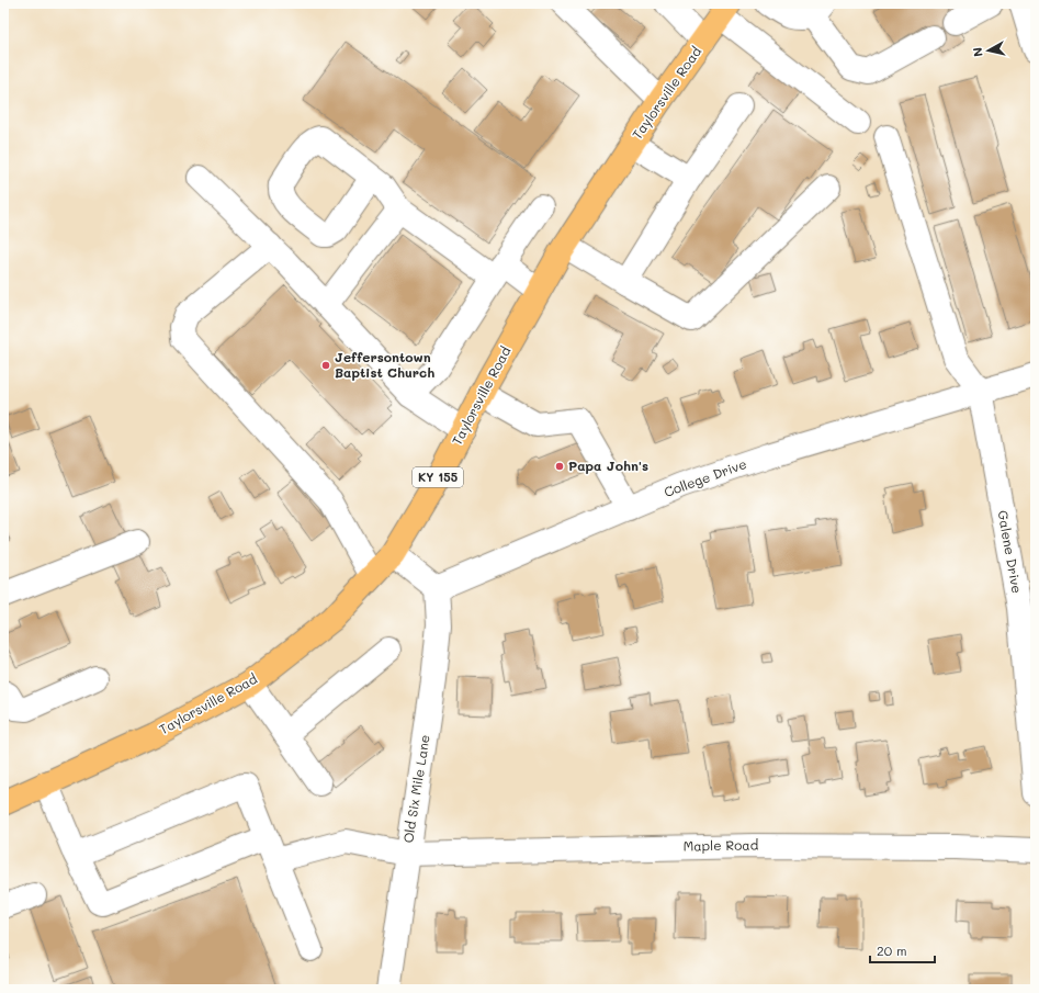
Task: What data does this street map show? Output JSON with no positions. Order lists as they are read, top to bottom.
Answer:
{
  "streets": {
    "main road": ["Taylorsville Road", "KY 155"],
    "street": [
      "College Drive",
      "Galene Drive",
      "Old Six Mile Lane",
      "Maple Road"
    ]
  },
  "crossings": [
    ["College Drive", "Galene Drive"],
    ["College Drive", "Old Six Mile Lane"],
    ["Old Six Mile Lane", "Maple Road"]
  ],
  "places": ["Jeffersontown Baptist Church", "Papa John's"],
  "scale_bar": "20 m",
  "north": "left"
}
